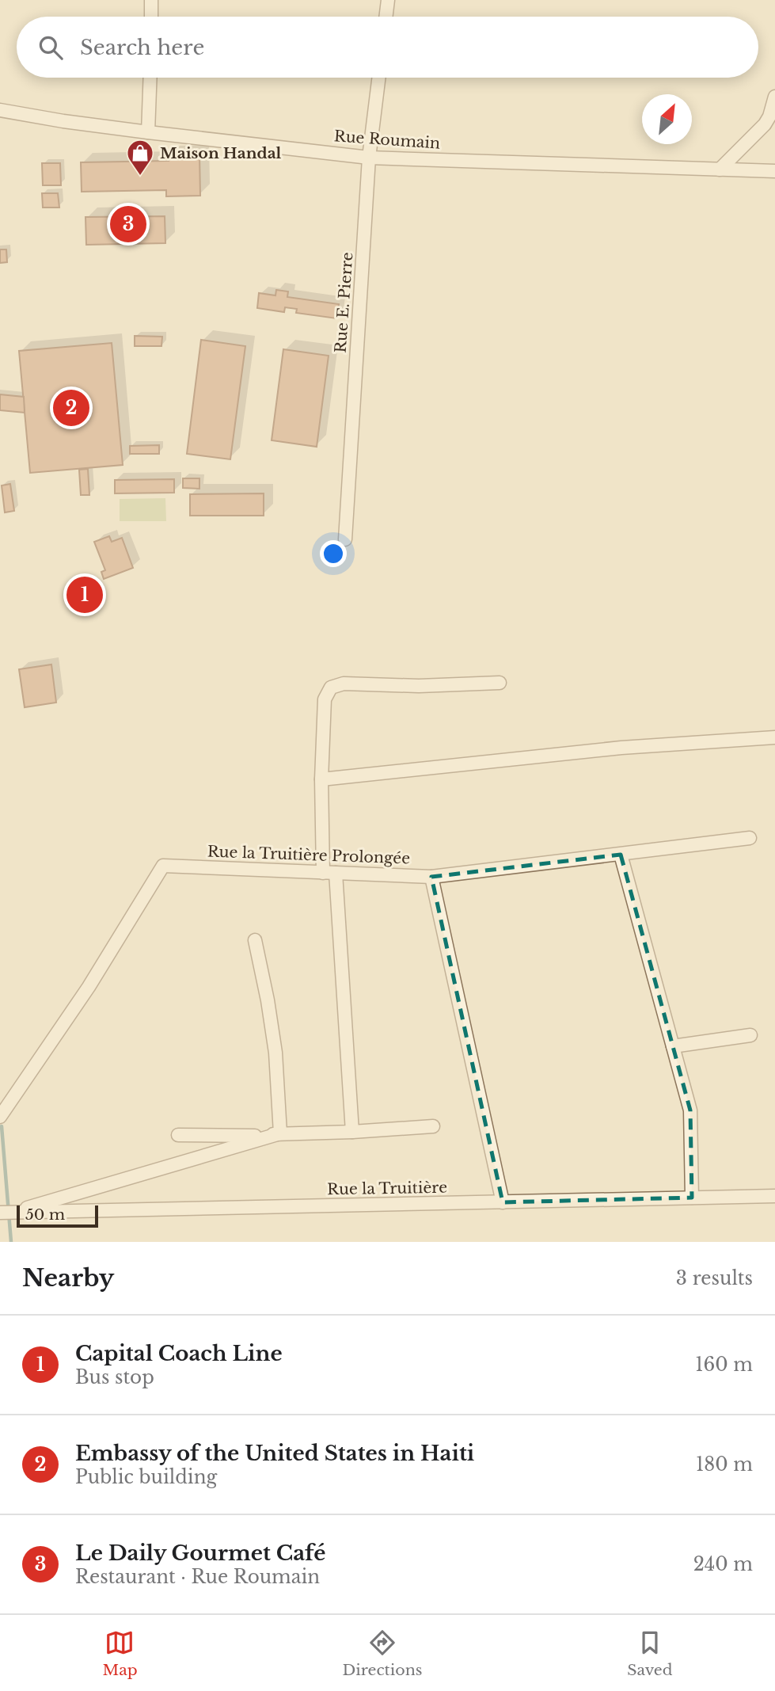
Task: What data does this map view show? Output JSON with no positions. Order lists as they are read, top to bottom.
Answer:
{
  "streets": {
    "street": [
      "Rue Roumain",
      "Rue E. Pierre",
      "Rue la Truitière Prolongée",
      "Rue la Truitière"
    ]
  },
  "crossings": [
    ["Rue Roumain", "Rue E. Pierre"]
  ],
  "places": {
    "shop": ["Maison Handal"]
  },
  "scale_bar": "50 m",
  "north": "top right",
  "page": {
    "search": "Search here",
    "pins": ["3", "2", "1"],
    "scale": "50 m",
    "heading": ["Nearby", "3 results"],
    "list": [
      {
        "mark": "1",
        "name": "Capital Coach Line",
        "note": "Bus stop",
        "value": "160 m"
      },
      {
        "mark": "2",
        "name": "Embassy of the United States in Haiti",
        "note": "Public building",
        "value": "180 m"
      },
      {
        "mark": "3",
        "name": "Le Daily Gourmet Café",
        "note": "Restaurant · Rue Roumain",
        "value": "240 m"
      }
    ],
    "nav": ["Map", "Directions", "Saved"]
  }
}
